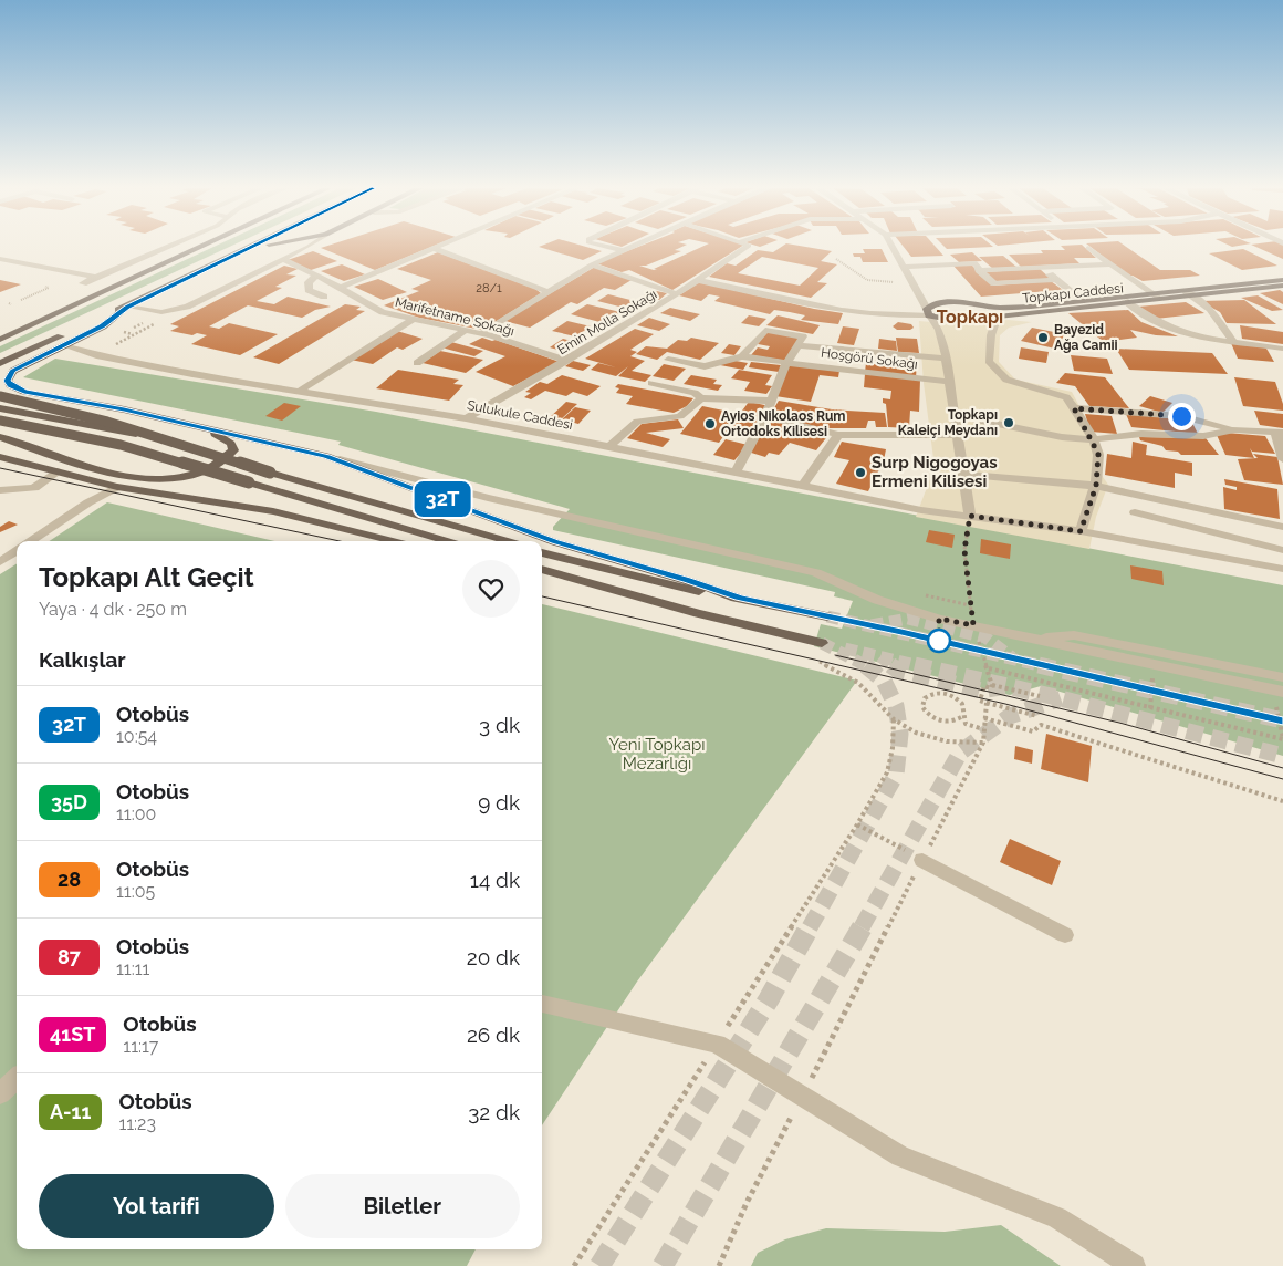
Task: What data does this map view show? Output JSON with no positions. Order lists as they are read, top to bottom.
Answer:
{
  "streets": {
    "main road": ["Topkapı Caddesi"],
    "street": [
      "Marifetname Sokağı",
      "Emin Molla Sokağı",
      "Hoşgörü Sokağı",
      "Sulukule Caddesi"
    ]
  },
  "crossings": [
    ["Marifetname Sokağı", "Emin Molla Sokağı"],
    ["Emin Molla Sokağı", "Sulukule Caddesi"]
  ],
  "districts": ["Topkapı"],
  "parks": ["Yeni Topkapı Mezarlığı"],
  "places": [
    "Bayezid Ağa Camii",
    "Topkapı Kaleiçi Meydanı",
    "Ayios Nikolaos Rum Ortodoks Kilisesi",
    "Surp Nigogoyas Ermeni Kilisesi"
  ],
  "lines": ["bus line 32T"],
  "house_numbers": ["28/1"],
  "page": {
    "on_map": "32T",
    "heading": [
      ["Topkapı Alt Geçit", "Yaya · 4 dk · 250 m"],
      "Kalkışlar"
    ],
    "list": [
      {
        "mark": "32T",
        "name": "Otobüs",
        "note": "10:54",
        "value": "3 dk"
      },
      {
        "mark": "35D",
        "name": "Otobüs",
        "note": "11:00",
        "value": "9 dk"
      },
      {
        "mark": "28",
        "name": "Otobüs",
        "note": "11:05",
        "value": "14 dk"
      },
      {
        "mark": "87",
        "name": "Otobüs",
        "note": "11:11",
        "value": "20 dk"
      },
      {
        "mark": "41ST",
        "name": "Otobüs",
        "note": "11:17",
        "value": "26 dk"
      },
      {
        "mark": "A-11",
        "name": "Otobüs",
        "note": "11:23",
        "value": "32 dk"
      }
    ],
    "buttons": ["Yol tarifi", "Biletler"]
  }
}
